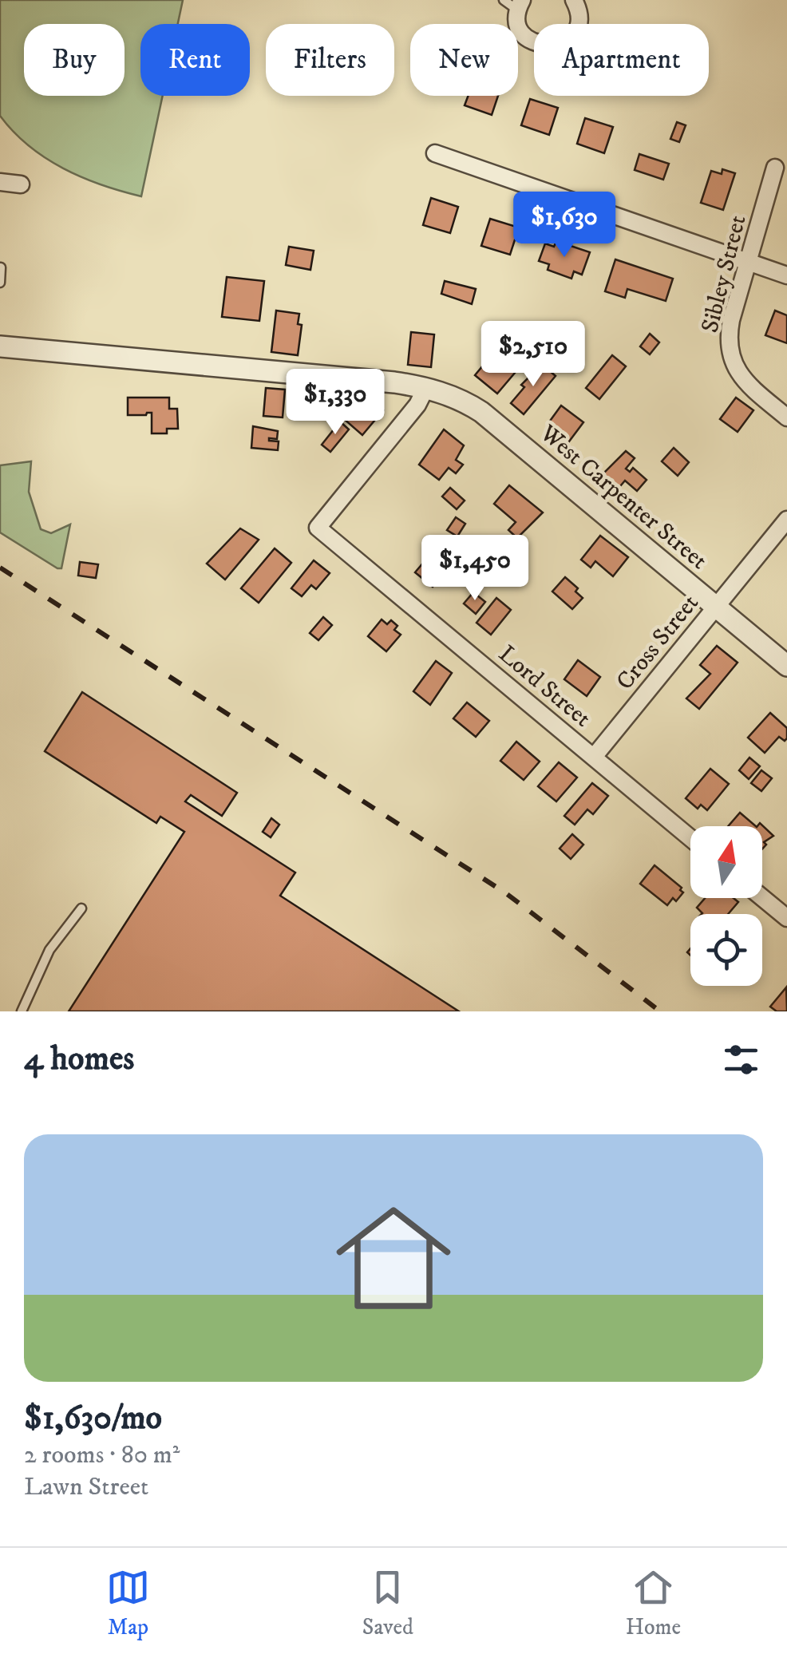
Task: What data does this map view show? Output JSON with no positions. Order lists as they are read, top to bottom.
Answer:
{
  "streets": {
    "street": [
      "Sibley Street",
      "West Carpenter Street",
      "Cross Street",
      "Lord Street"
    ]
  },
  "crossings": [
    ["West Carpenter Street", "Cross Street"],
    ["West Carpenter Street", "Lord Street"],
    ["Cross Street", "Lord Street"]
  ],
  "north": "top",
  "page": {
    "chip": [
      "Buy",
      "Rent",
      "Filters",
      "New",
      "Apartment"
    ],
    "price": [
      "$1,630",
      "$2,510",
      "$1,330",
      "$1,450"
    ],
    "heading": "4 homes",
    "list": [
      {
        "name": "$1,630/mo",
        "note": "2 rooms · 80 m² · Lawn Street"
      }
    ],
    "tabs": ["Map", "Saved", "Home"]
  }
}
